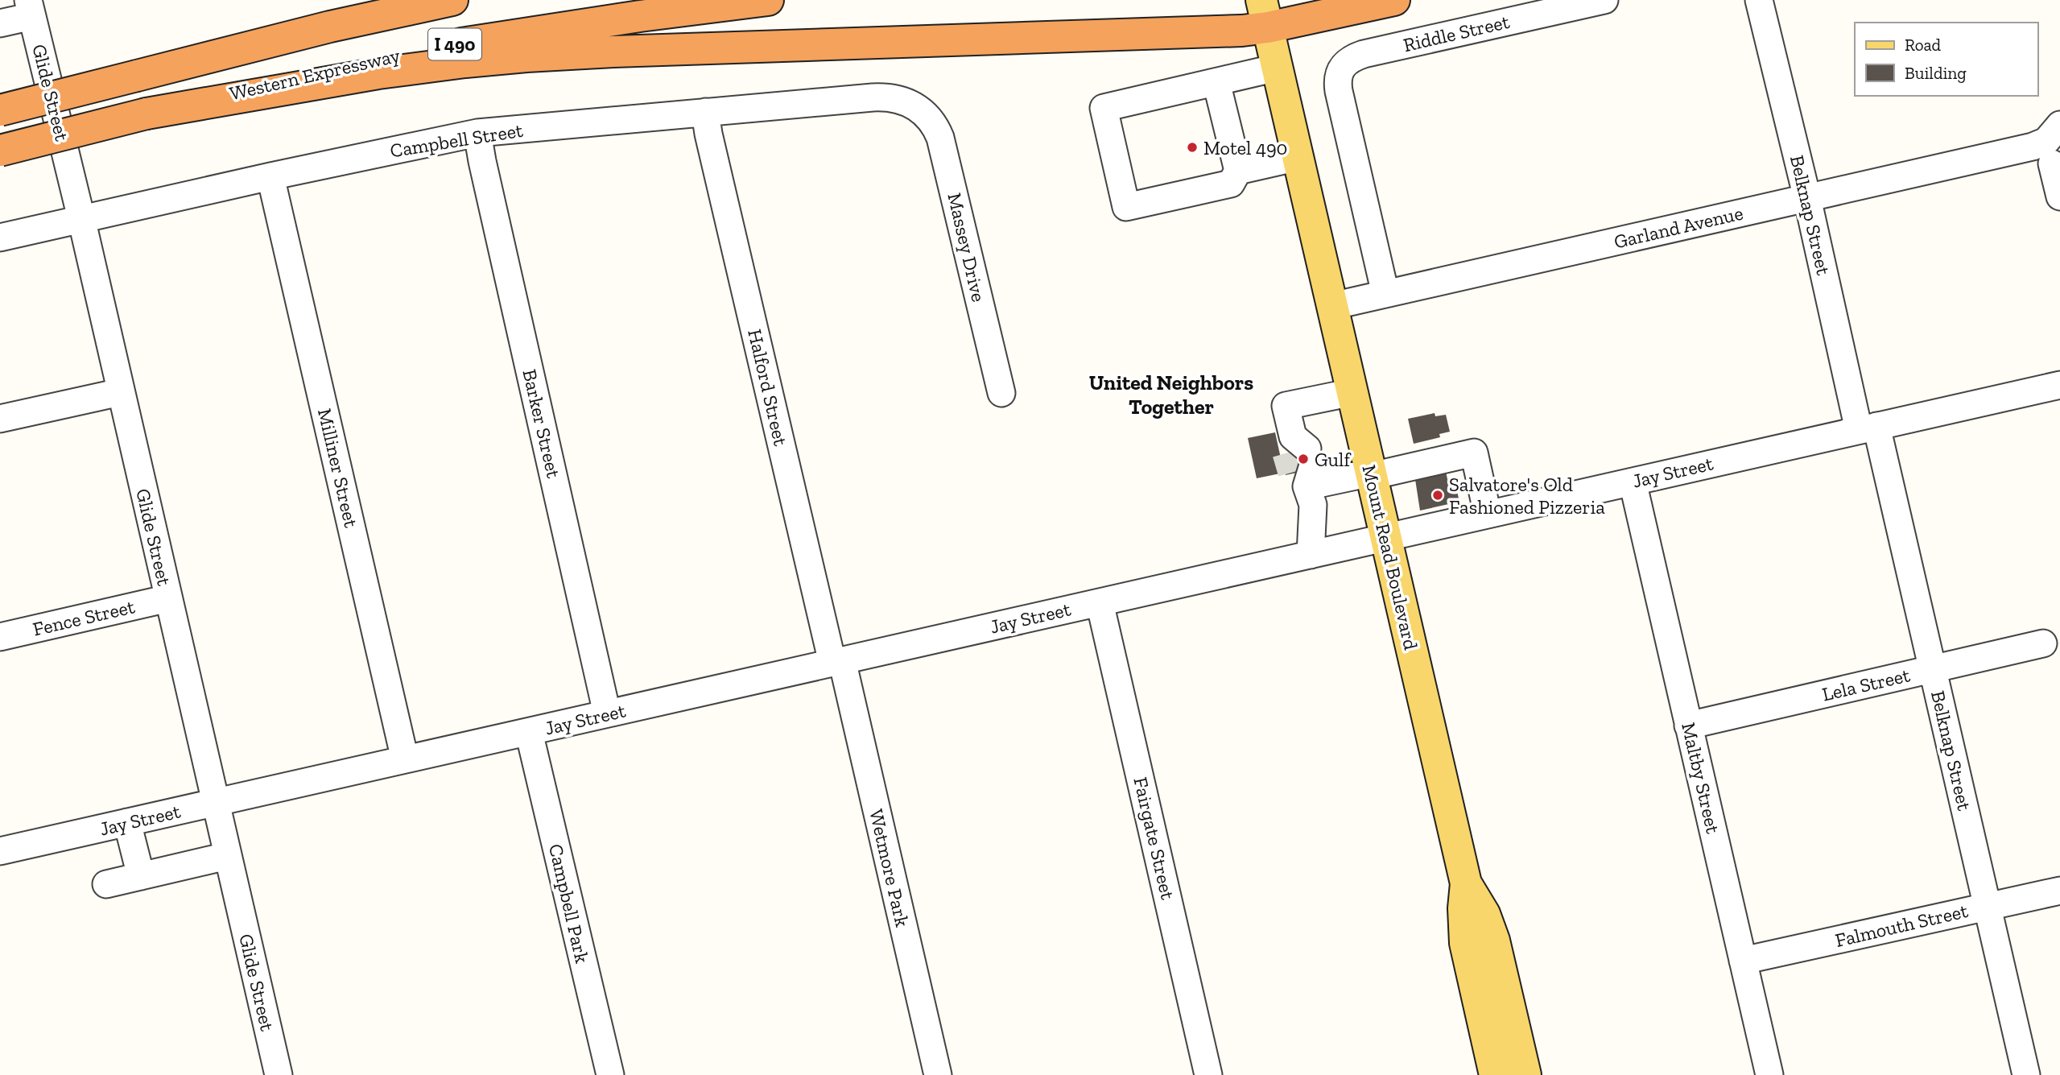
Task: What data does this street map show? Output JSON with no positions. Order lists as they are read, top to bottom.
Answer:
{
  "streets": {
    "highway": ["I 490", "Western Expressway"],
    "main road": ["Mount Read Boulevard"],
    "street": [
      "Riddle Street",
      "Glide Street",
      "Campbell Street",
      "Belknap Street",
      "Garland Avenue",
      "Massey Drive",
      "Halford Street",
      "Barker Street",
      "Milliner Street",
      "Jay Street",
      "Fence Street",
      "Lela Street",
      "Maltby Street",
      "Fairgate Street",
      "Wetmore Park",
      "Campbell Park",
      "Falmouth Street"
    ]
  },
  "crossings": [
    ["Riddle Street", "Garland Avenue"],
    ["Glide Street", "Campbell Street"],
    ["Glide Street", "Jay Street"],
    ["Glide Street", "Fence Street"],
    ["Campbell Street", "Massey Drive"],
    ["Campbell Street", "Halford Street"],
    ["Campbell Street", "Barker Street"],
    ["Campbell Street", "Milliner Street"],
    ["Belknap Street", "Garland Avenue"],
    ["Belknap Street", "Jay Street"],
    ["Belknap Street", "Lela Street"],
    ["Belknap Street", "Falmouth Street"],
    ["Garland Avenue", "Mount Read Boulevard"],
    ["Halford Street", "Jay Street"],
    ["Halford Street", "Wetmore Park"],
    ["Barker Street", "Jay Street"],
    ["Milliner Street", "Jay Street"],
    ["Jay Street", "Mount Read Boulevard"],
    ["Jay Street", "Maltby Street"],
    ["Jay Street", "Fairgate Street"],
    ["Jay Street", "Wetmore Park"],
    ["Jay Street", "Campbell Park"],
    ["Lela Street", "Maltby Street"],
    ["Maltby Street", "Falmouth Street"]
  ],
  "districts": ["United Neighbors Together"],
  "places": ["Motel 490", "Gulf", "Salvatore's Old Fashioned Pizzeria"],
  "legend": ["Road", "Building"]
}
